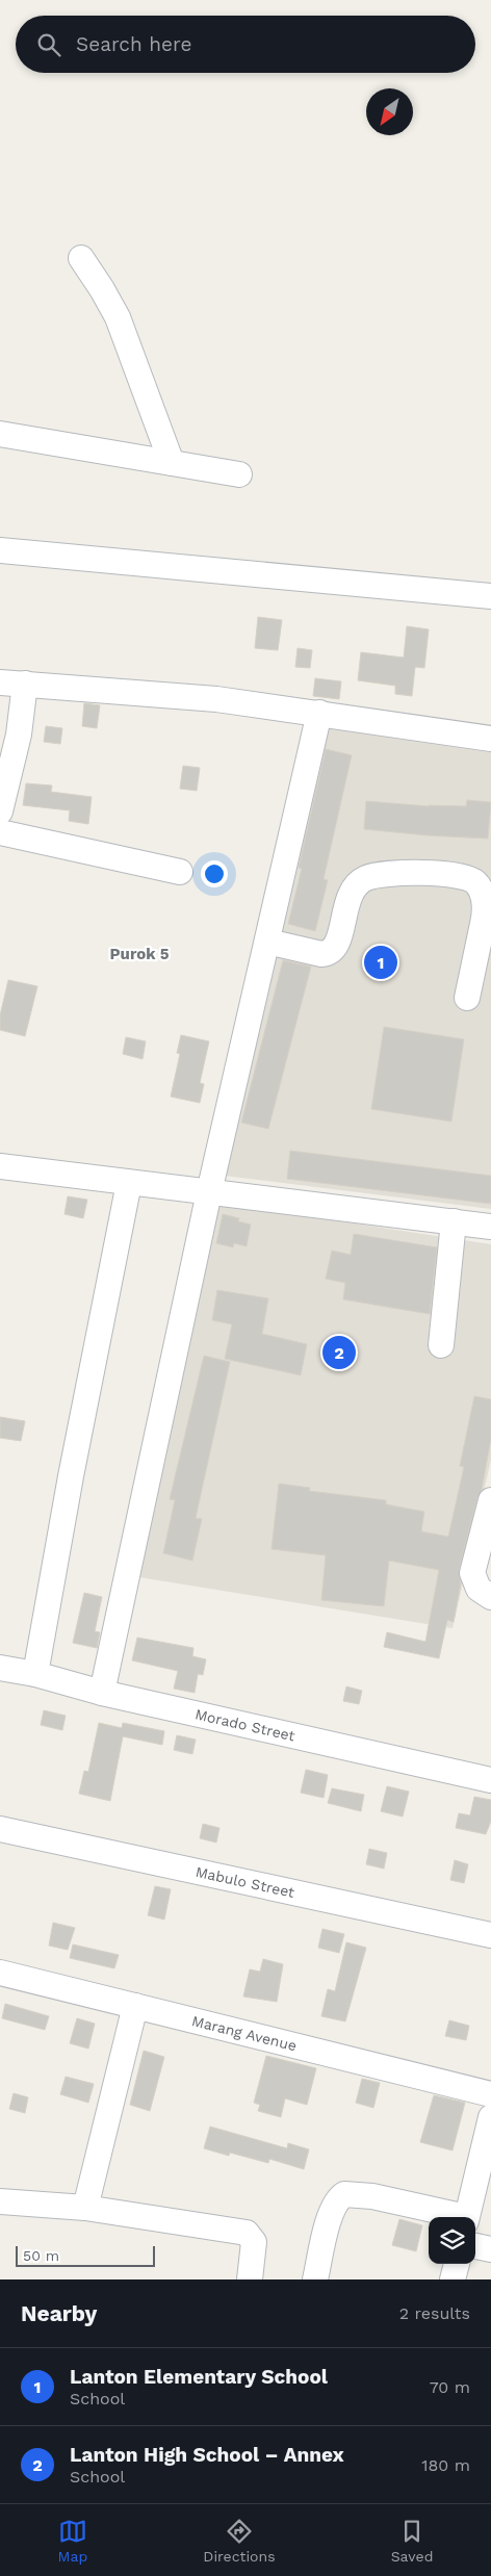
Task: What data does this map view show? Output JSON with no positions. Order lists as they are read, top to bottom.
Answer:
{
  "streets": {
    "street": ["Morado Street", "Mabulo Street", "Marang Avenue"]
  },
  "districts": ["Purok 5"],
  "scale_bar": "50 m",
  "north": "bottom left",
  "page": {
    "search": "Search here",
    "pins": ["1", "2"],
    "scale": "50 m",
    "heading": ["Nearby", "2 results"],
    "list": [
      {
        "mark": "1",
        "name": "Lanton Elementary School",
        "note": "School",
        "value": "70 m"
      },
      {
        "mark": "2",
        "name": "Lanton High School – Annex",
        "note": "School",
        "value": "180 m"
      }
    ],
    "nav": ["Map", "Directions", "Saved"]
  }
}
